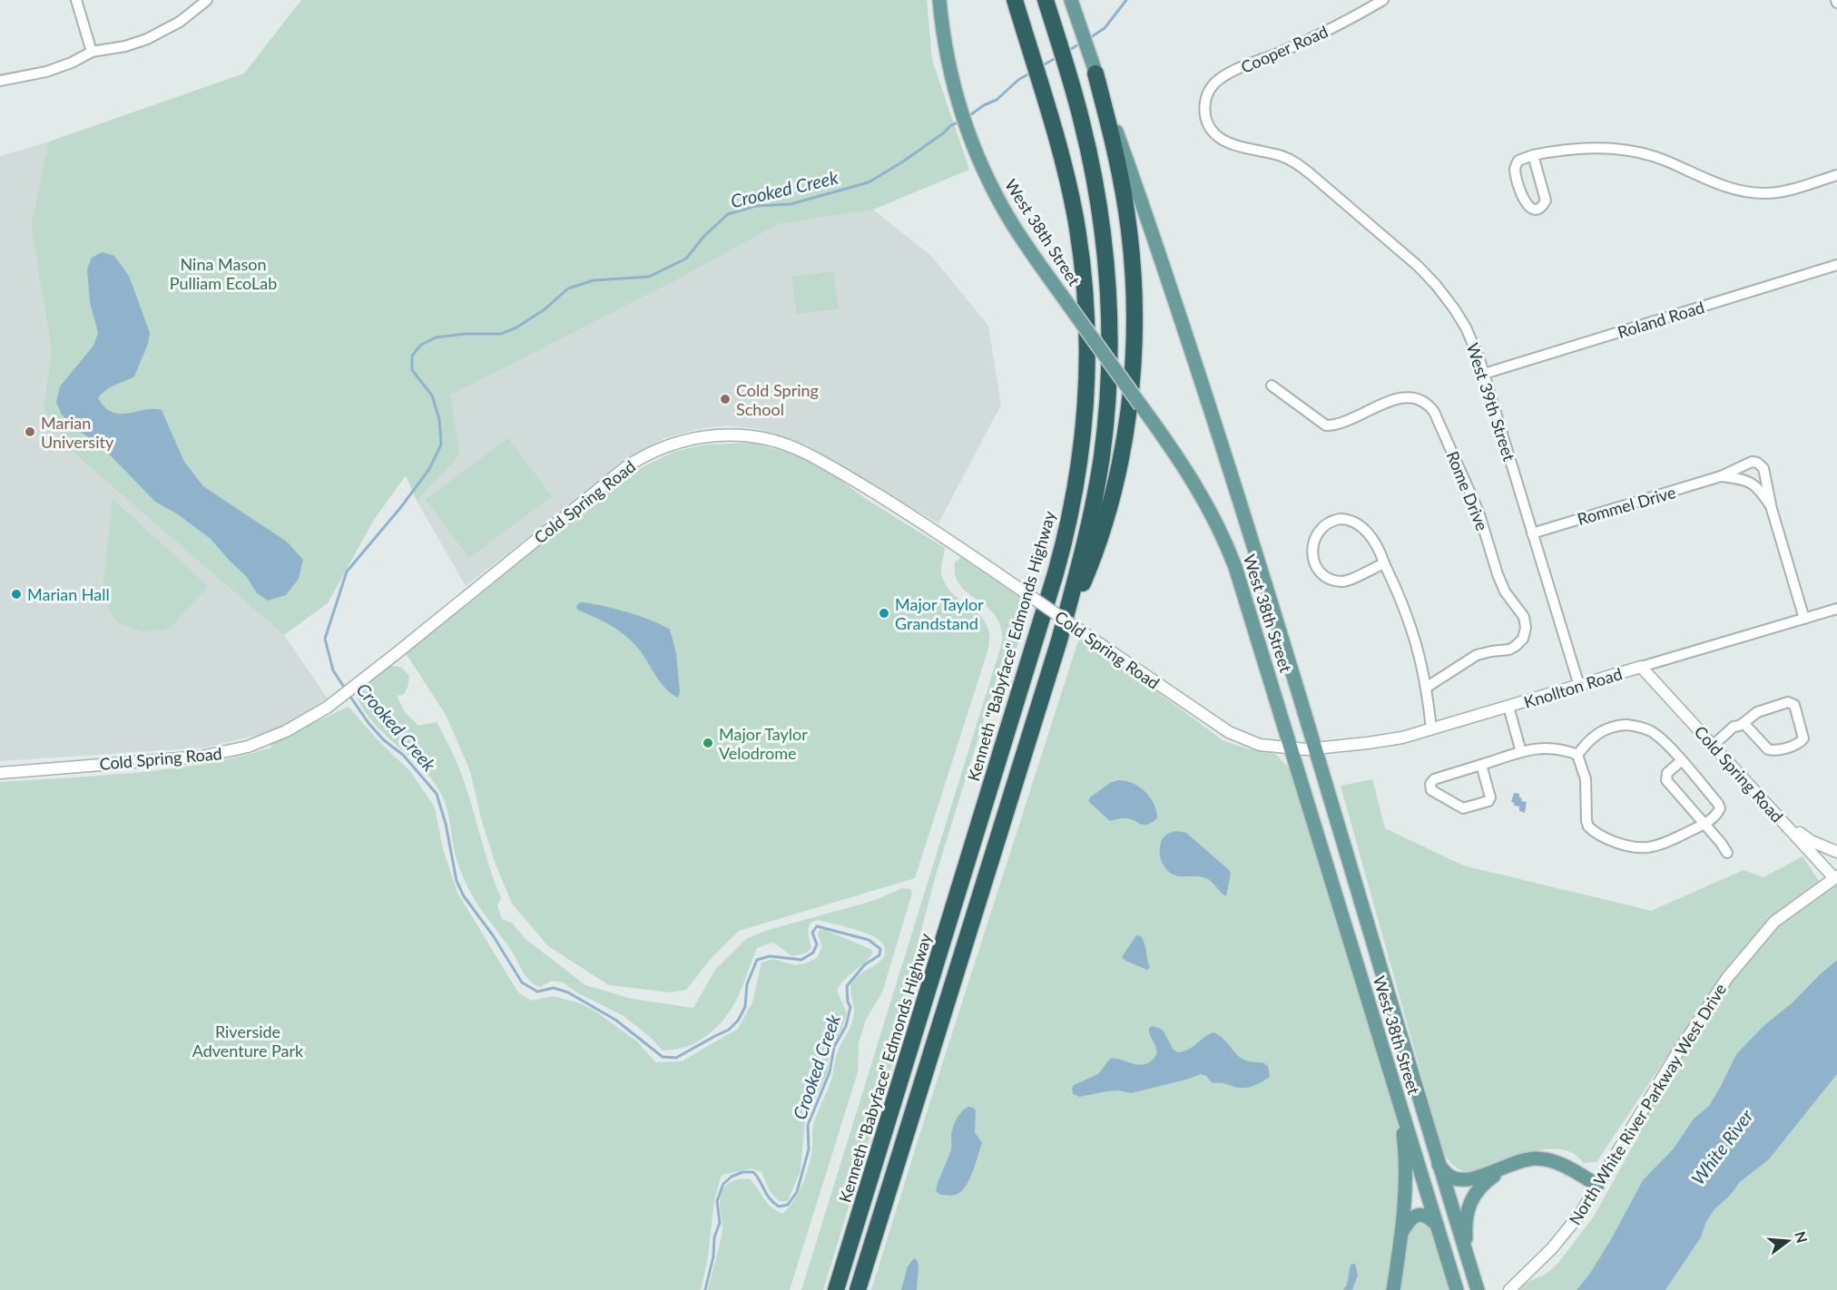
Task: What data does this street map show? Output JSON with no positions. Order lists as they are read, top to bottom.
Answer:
{
  "streets": {
    "highway": ["Kenneth \"Babyface\" Edmonds Highway"],
    "main road": ["West 38th Street"],
    "street": [
      "Cooper Road",
      "Roland Road",
      "West 39th Street",
      "Rome Drive",
      "Cold Spring Road",
      "Rommel Drive",
      "Knollton Road",
      "North White River Parkway West Drive"
    ]
  },
  "crossings": [
    ["Cooper Road", "West 39th Street"],
    ["West 38th Street", "Cold Spring Road"],
    ["West 38th Street", "Knollton Road"],
    ["Roland Road", "West 39th Street"],
    ["West 39th Street", "Rommel Drive"],
    ["West 39th Street", "Knollton Road"],
    ["Cold Spring Road", "Knollton Road"],
    ["Cold Spring Road", "North White River Parkway West Drive"]
  ],
  "water": ["Crooked Creek", "White River"],
  "parks": ["Nina Mason Pulliam EcoLab", "Riverside Adventure Park"],
  "places": [
    "Cold Spring School",
    "Marian University",
    "Marian Hall",
    "Major Taylor Grandstand",
    "Major Taylor Velodrome"
  ],
  "north": "right"
}
